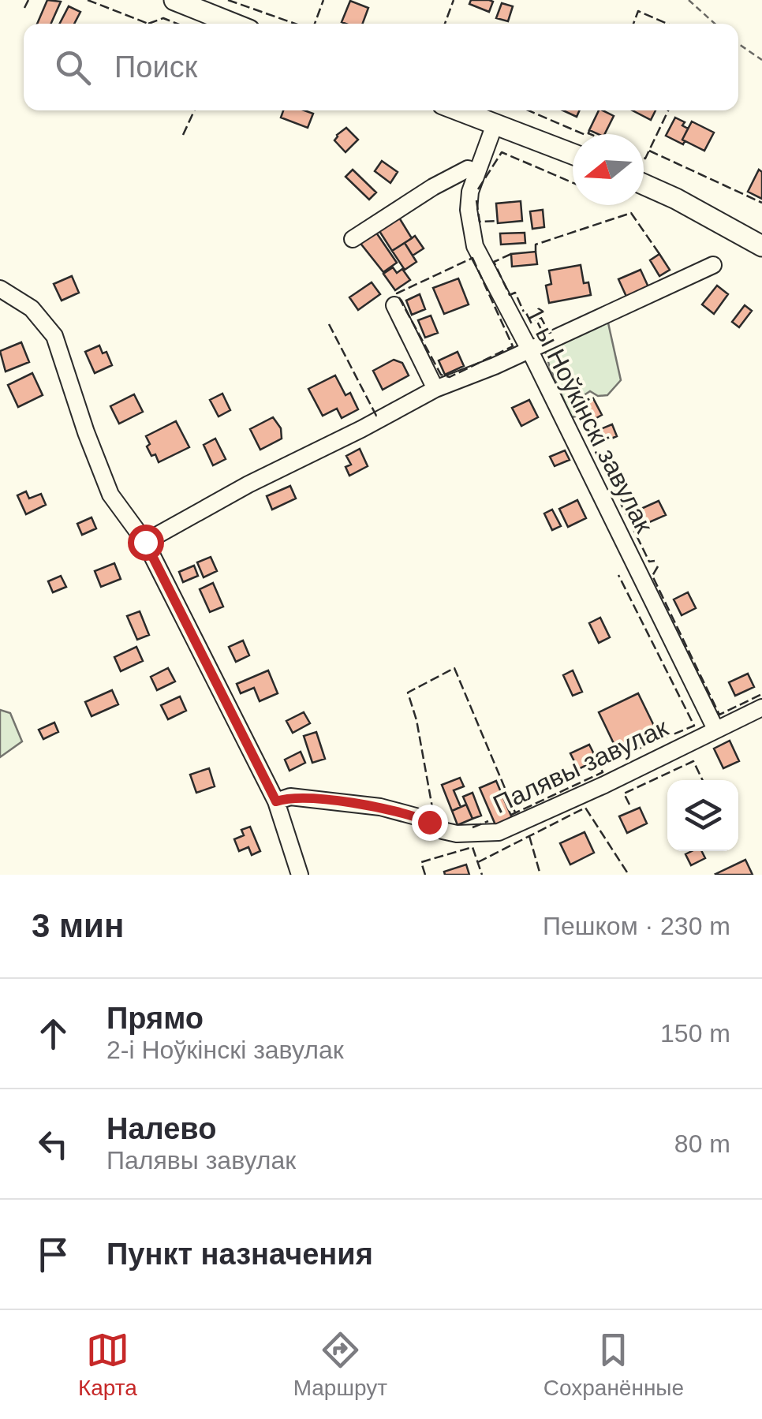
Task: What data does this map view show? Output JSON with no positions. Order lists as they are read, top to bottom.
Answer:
{
  "streets": {
    "street": ["1-ы Ноўкінскі завулак", "Палявы завулак"]
  },
  "crossings": [
    ["1-ы Ноўкінскі завулак", "Палявы завулак"]
  ],
  "north": "left",
  "page": {
    "search": "Поиск",
    "heading": ["3 мин", "Пешком · 230 m"],
    "list": [
      ["Прямо", "2-і Ноўкінскі завулак", "150 m"],
      ["Налево", "Палявы завулак", "80 m"],
      "Пункт назначения"
    ],
    "nav": ["Карта", "Маршрут", "Сохранённые"]
  }
}
